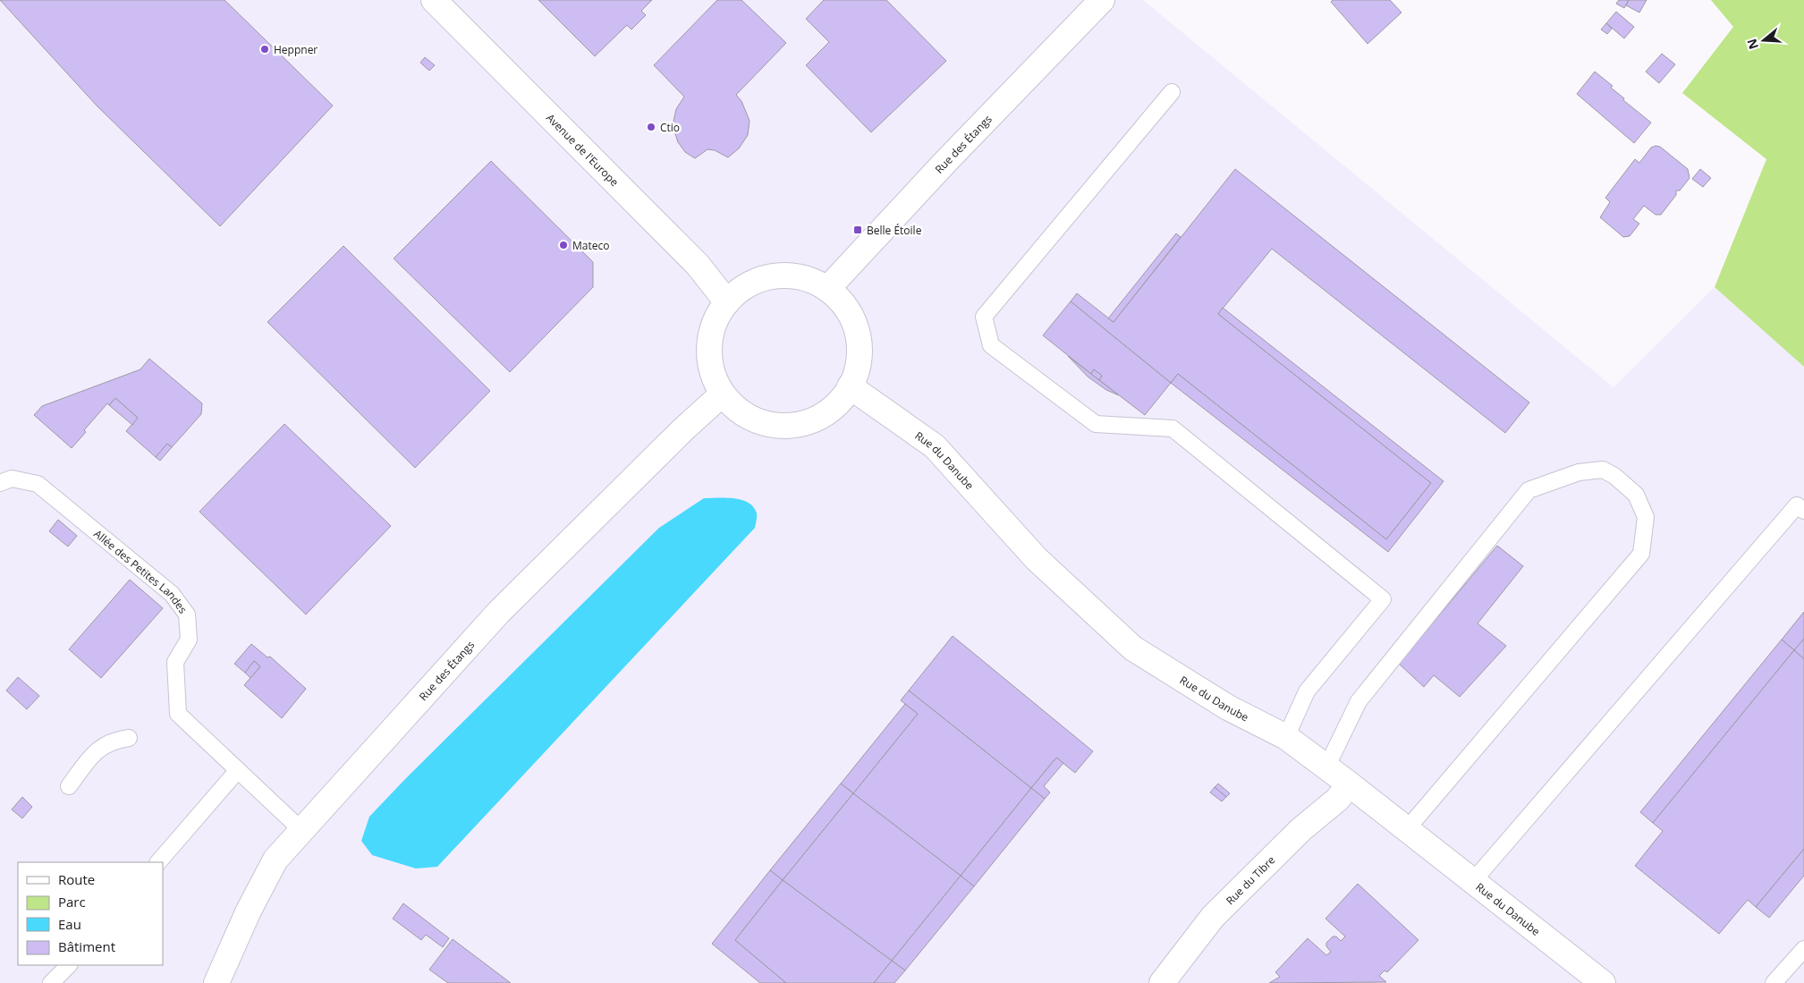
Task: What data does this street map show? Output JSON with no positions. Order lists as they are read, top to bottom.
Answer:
{
  "streets": {
    "street": [
      "Rue des Étangs",
      "Avenue de l'Europe",
      "Rue du Danube",
      "Rue du Tibre"
    ],
    "lane": ["Allée des Petites Landes"]
  },
  "crossings": [
    ["Rue des Étangs", "Avenue de l'Europe"],
    ["Rue des Étangs", "Rue du Danube"],
    ["Rue des Étangs", "Allée des Petites Landes"],
    ["Avenue de l'Europe", "Rue du Danube"],
    ["Rue du Danube", "Rue du Tibre"]
  ],
  "places": {
    "other": ["Heppner", "Ctio", "Mateco"],
    "transit": ["Belle Étoile"]
  },
  "legend": [
    "Route",
    "Parc",
    "Eau",
    "Bâtiment"
  ],
  "north": "left"
}
